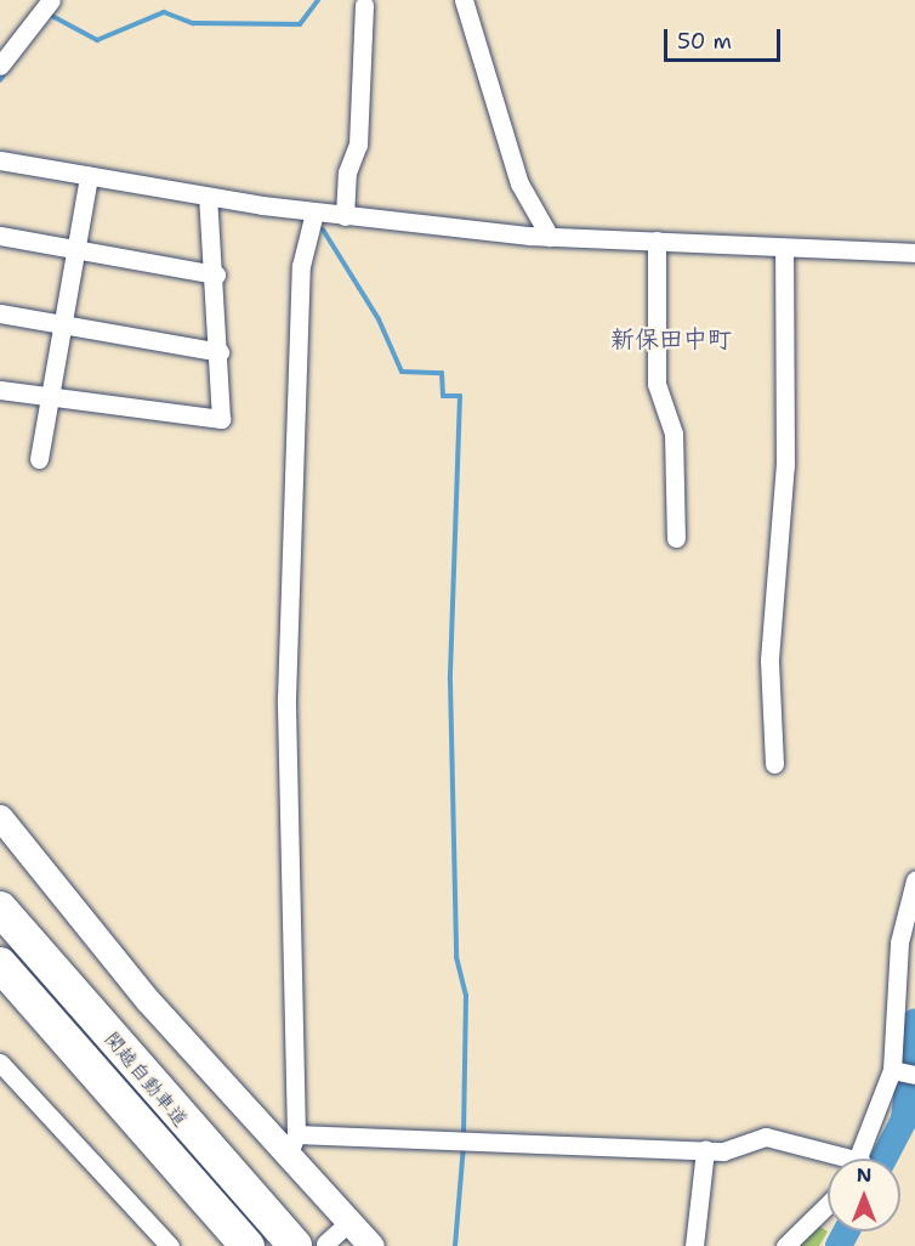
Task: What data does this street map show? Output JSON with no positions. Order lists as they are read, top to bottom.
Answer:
{
  "streets": {
    "highway": ["関越自動車道"]
  },
  "districts": ["新保田中町"],
  "scale_bar": "50 m",
  "north": "top"
}
